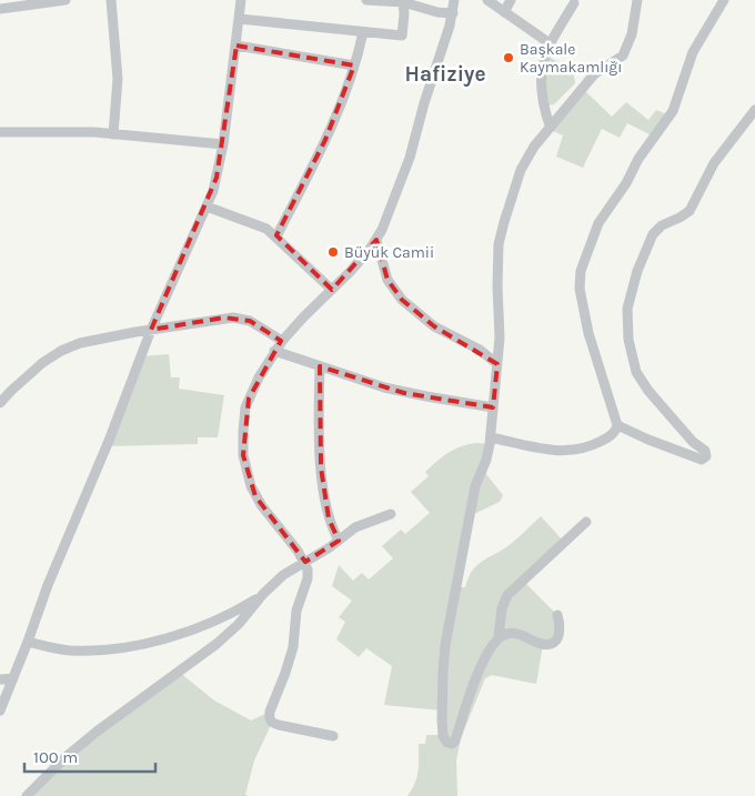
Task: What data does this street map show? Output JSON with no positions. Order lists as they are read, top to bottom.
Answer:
{
  "districts": ["Hafiziye"],
  "places": ["Başkale Kaymakamlığı", "Büyük Camii"],
  "scale_bar": "100 m"
}
